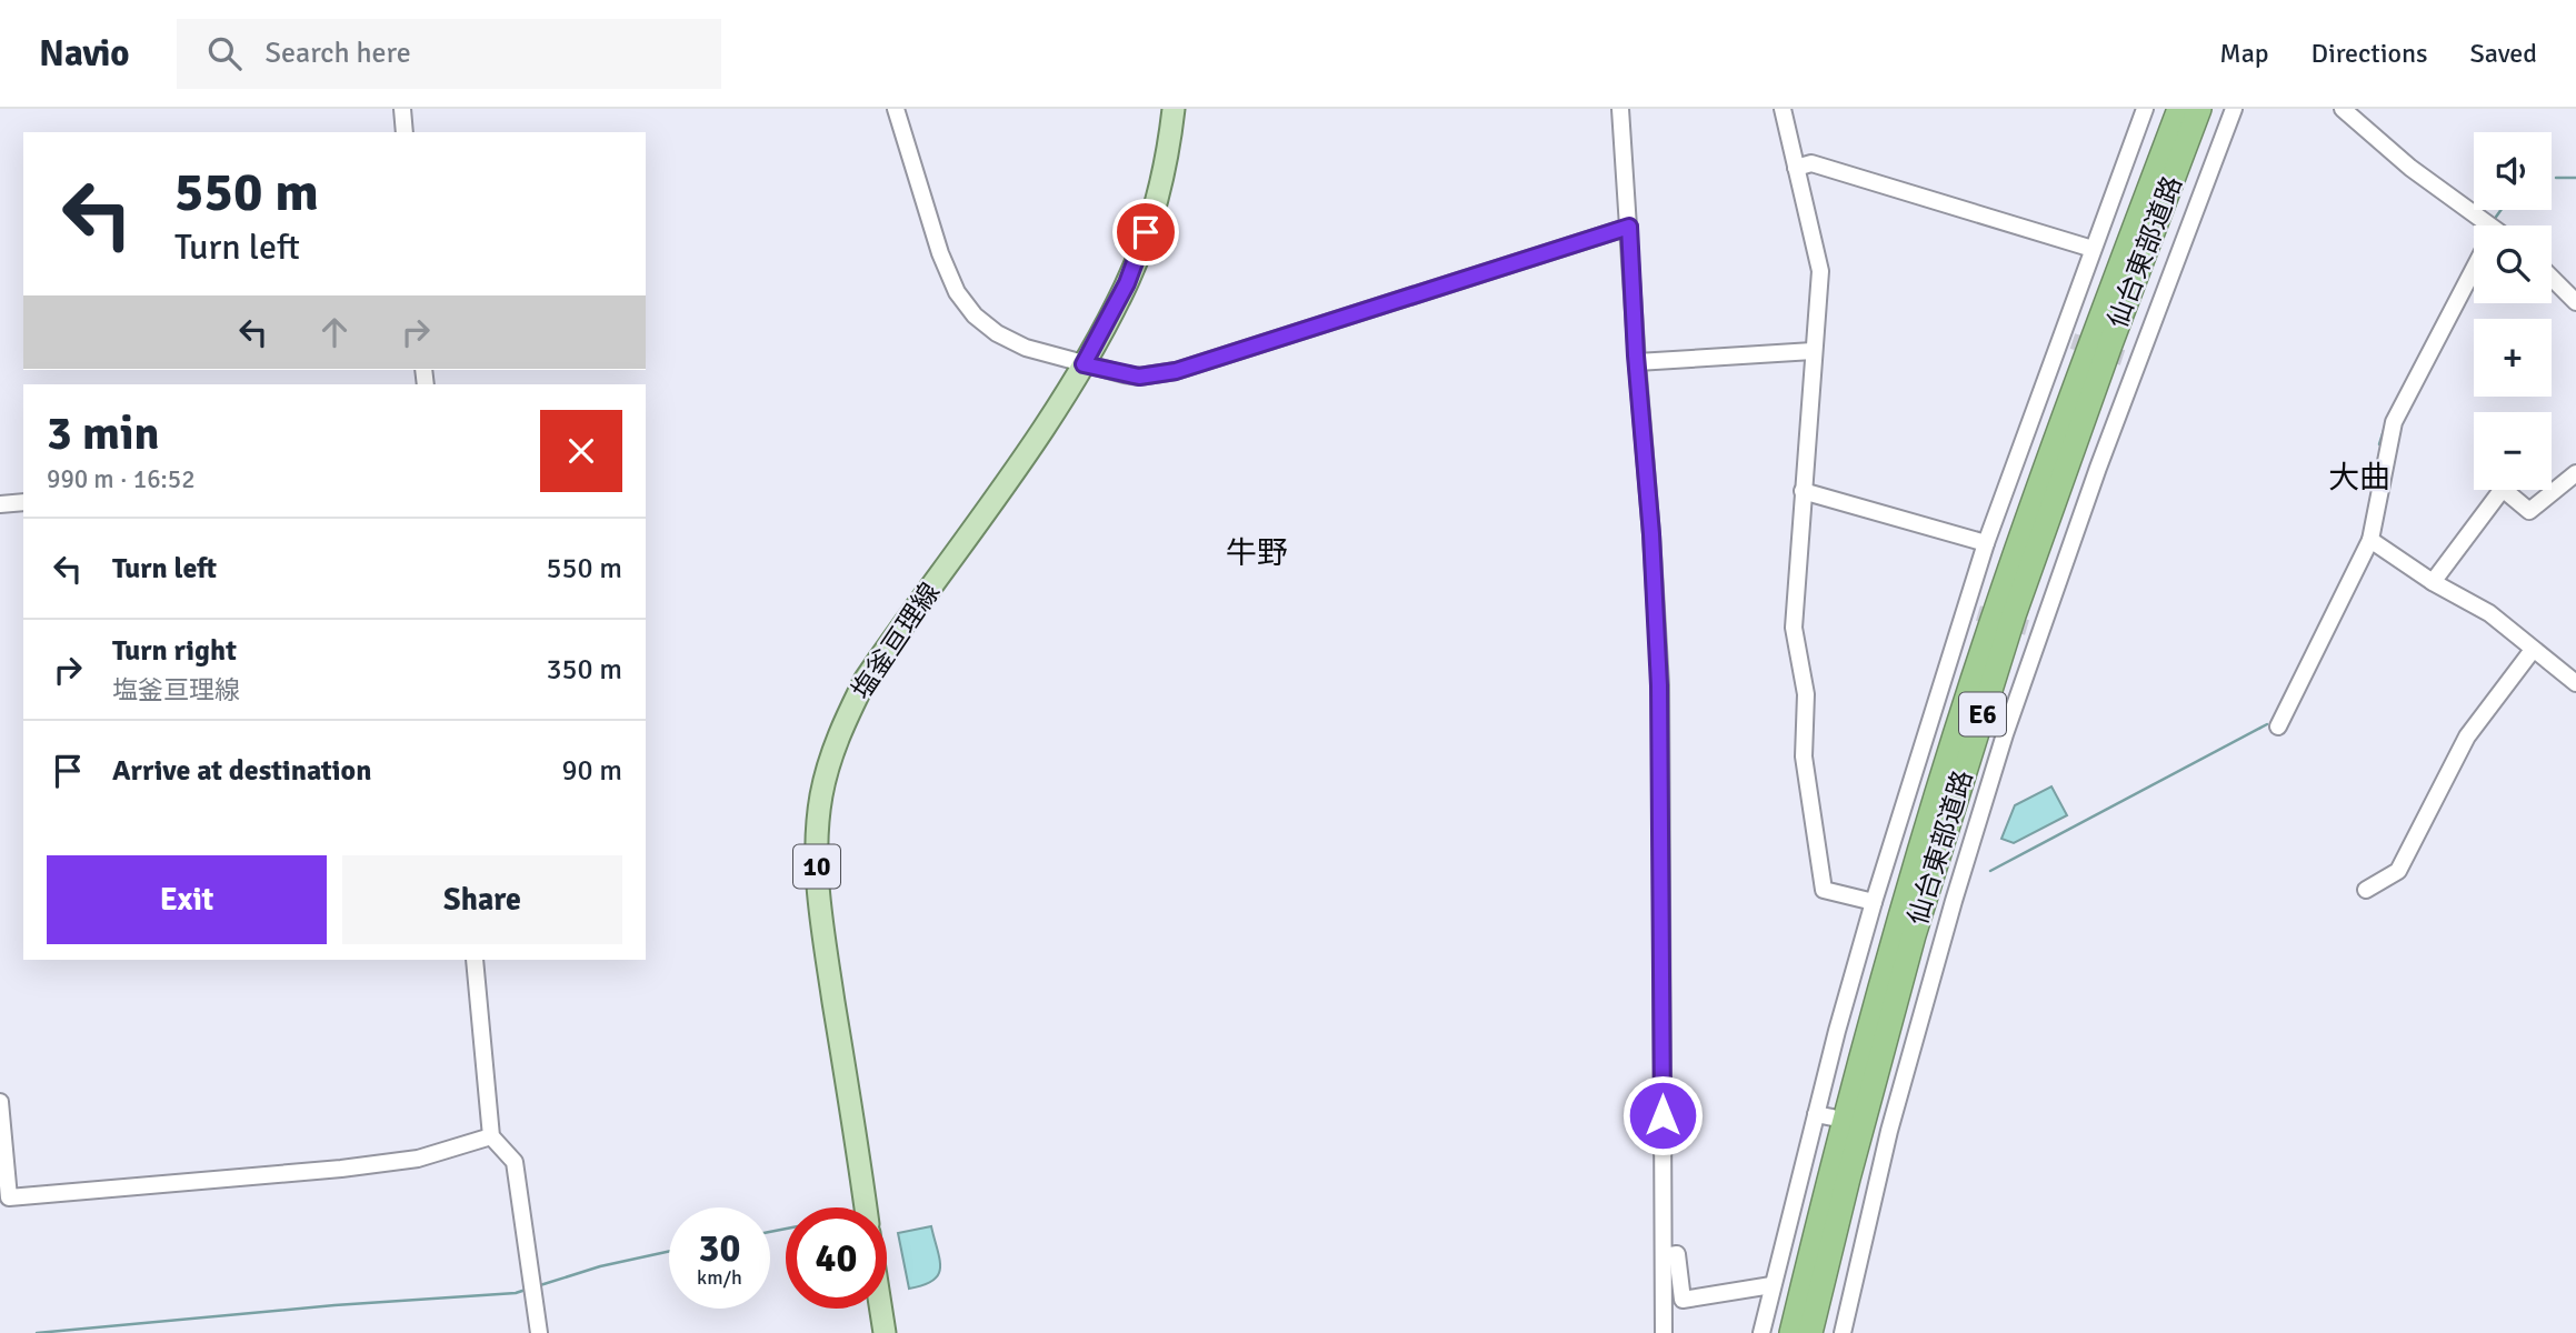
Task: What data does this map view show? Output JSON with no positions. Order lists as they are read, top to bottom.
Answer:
{
  "streets": {
    "highway": ["仙台東部道路", "E6"],
    "main road": ["塩釜亘理線", "10"]
  },
  "districts": ["大曲", "牛野"],
  "page": {
    "header": "Navio",
    "search": "Search here",
    "nav": ["Map", "Directions", "Saved"],
    "map_buttons": ["+", "−"],
    "turn": ["550 m", "Turn left"],
    "heading": ["3 min", "990 m · 16:52"],
    "list": [
      {
        "name": "Turn left",
        "value": "550 m"
      },
      {
        "name": "Turn right",
        "note": "塩釜亘理線",
        "value": "350 m"
      },
      {
        "name": "Arrive at destination",
        "value": "90 m"
      }
    ],
    "buttons": ["Exit", "Share"],
    "speed": "30 km/h",
    "limit": "40"
  }
}
